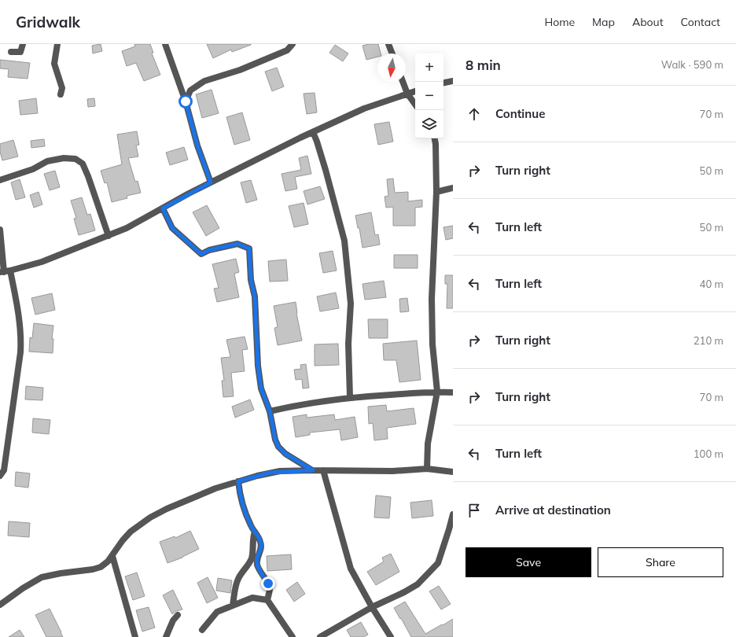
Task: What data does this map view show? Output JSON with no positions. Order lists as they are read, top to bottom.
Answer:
{
  "north": "bottom",
  "page": {
    "header": "Gridwalk",
    "nav": [
      "Home",
      "Map",
      "About",
      "Contact"
    ],
    "heading": ["8 min", "Walk · 590 m"],
    "map_buttons": ["+", "−"],
    "list": [
      ["Continue", "70 m"],
      ["Turn right", "50 m"],
      ["Turn left", "50 m"],
      ["Turn left", "40 m"],
      ["Turn right", "210 m"],
      ["Turn right", "70 m"],
      ["Turn left", "100 m"],
      "Arrive at destination"
    ],
    "buttons": ["Save", "Share"]
  }
}
